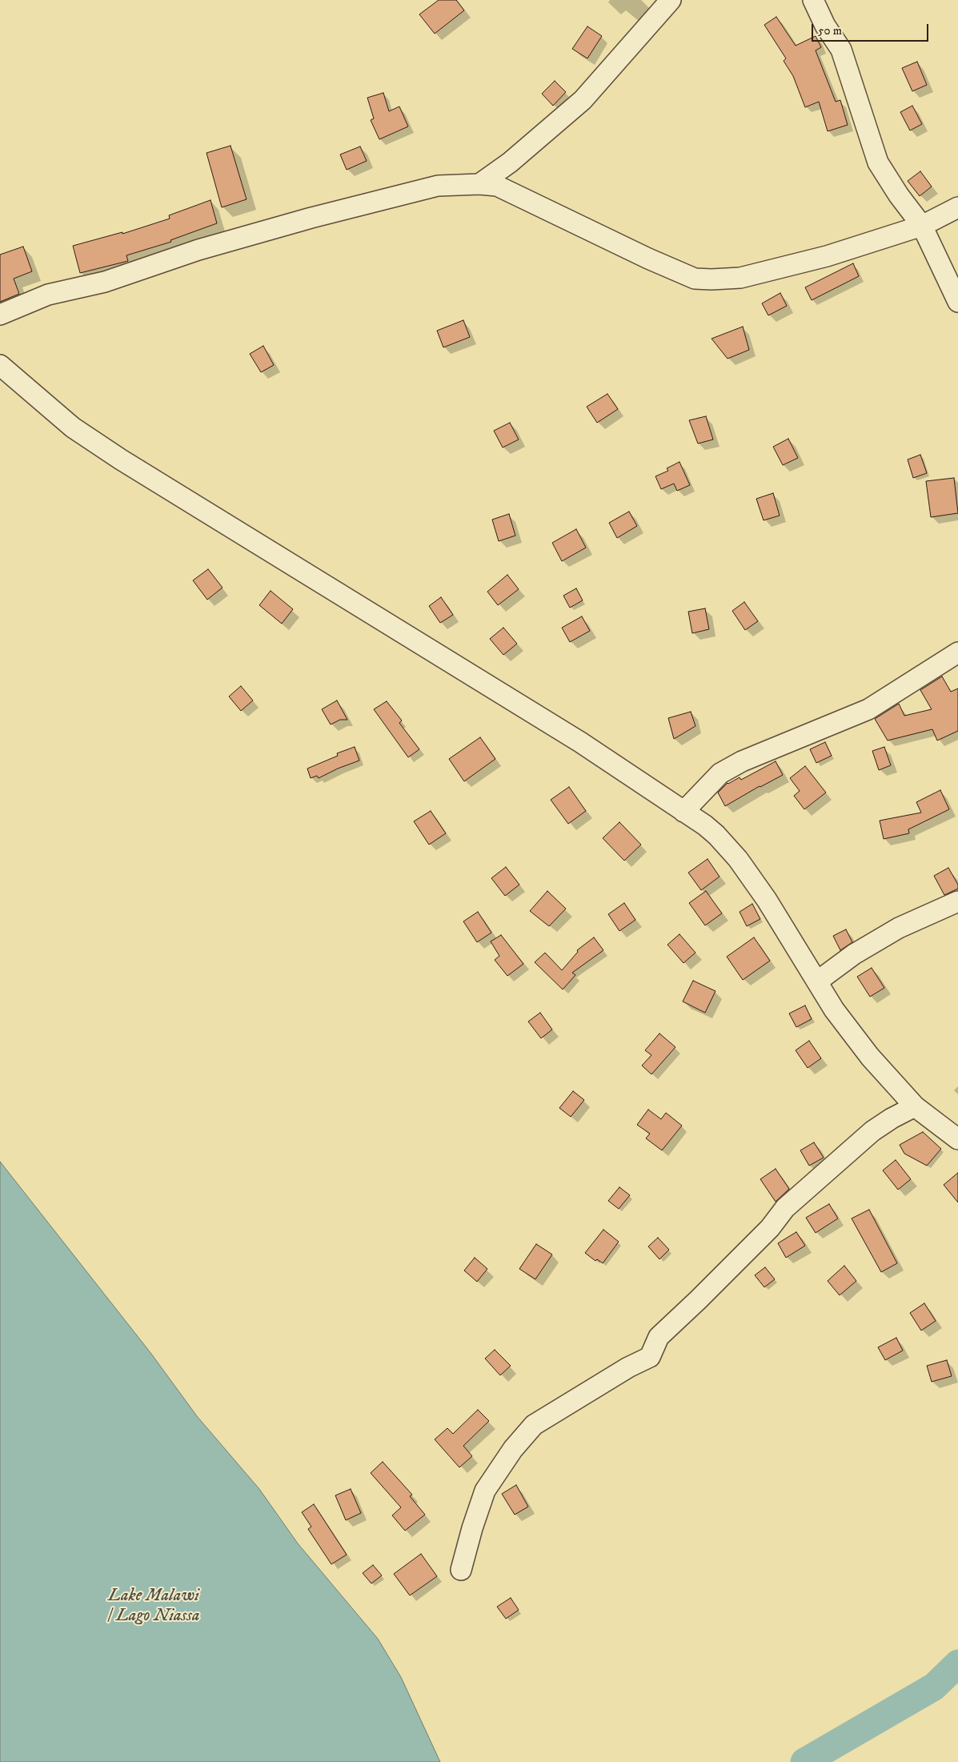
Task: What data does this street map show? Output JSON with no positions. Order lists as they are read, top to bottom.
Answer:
{
  "water": ["Lake Malawi / Lago Niassa"],
  "scale_bar": "50 m"
}
